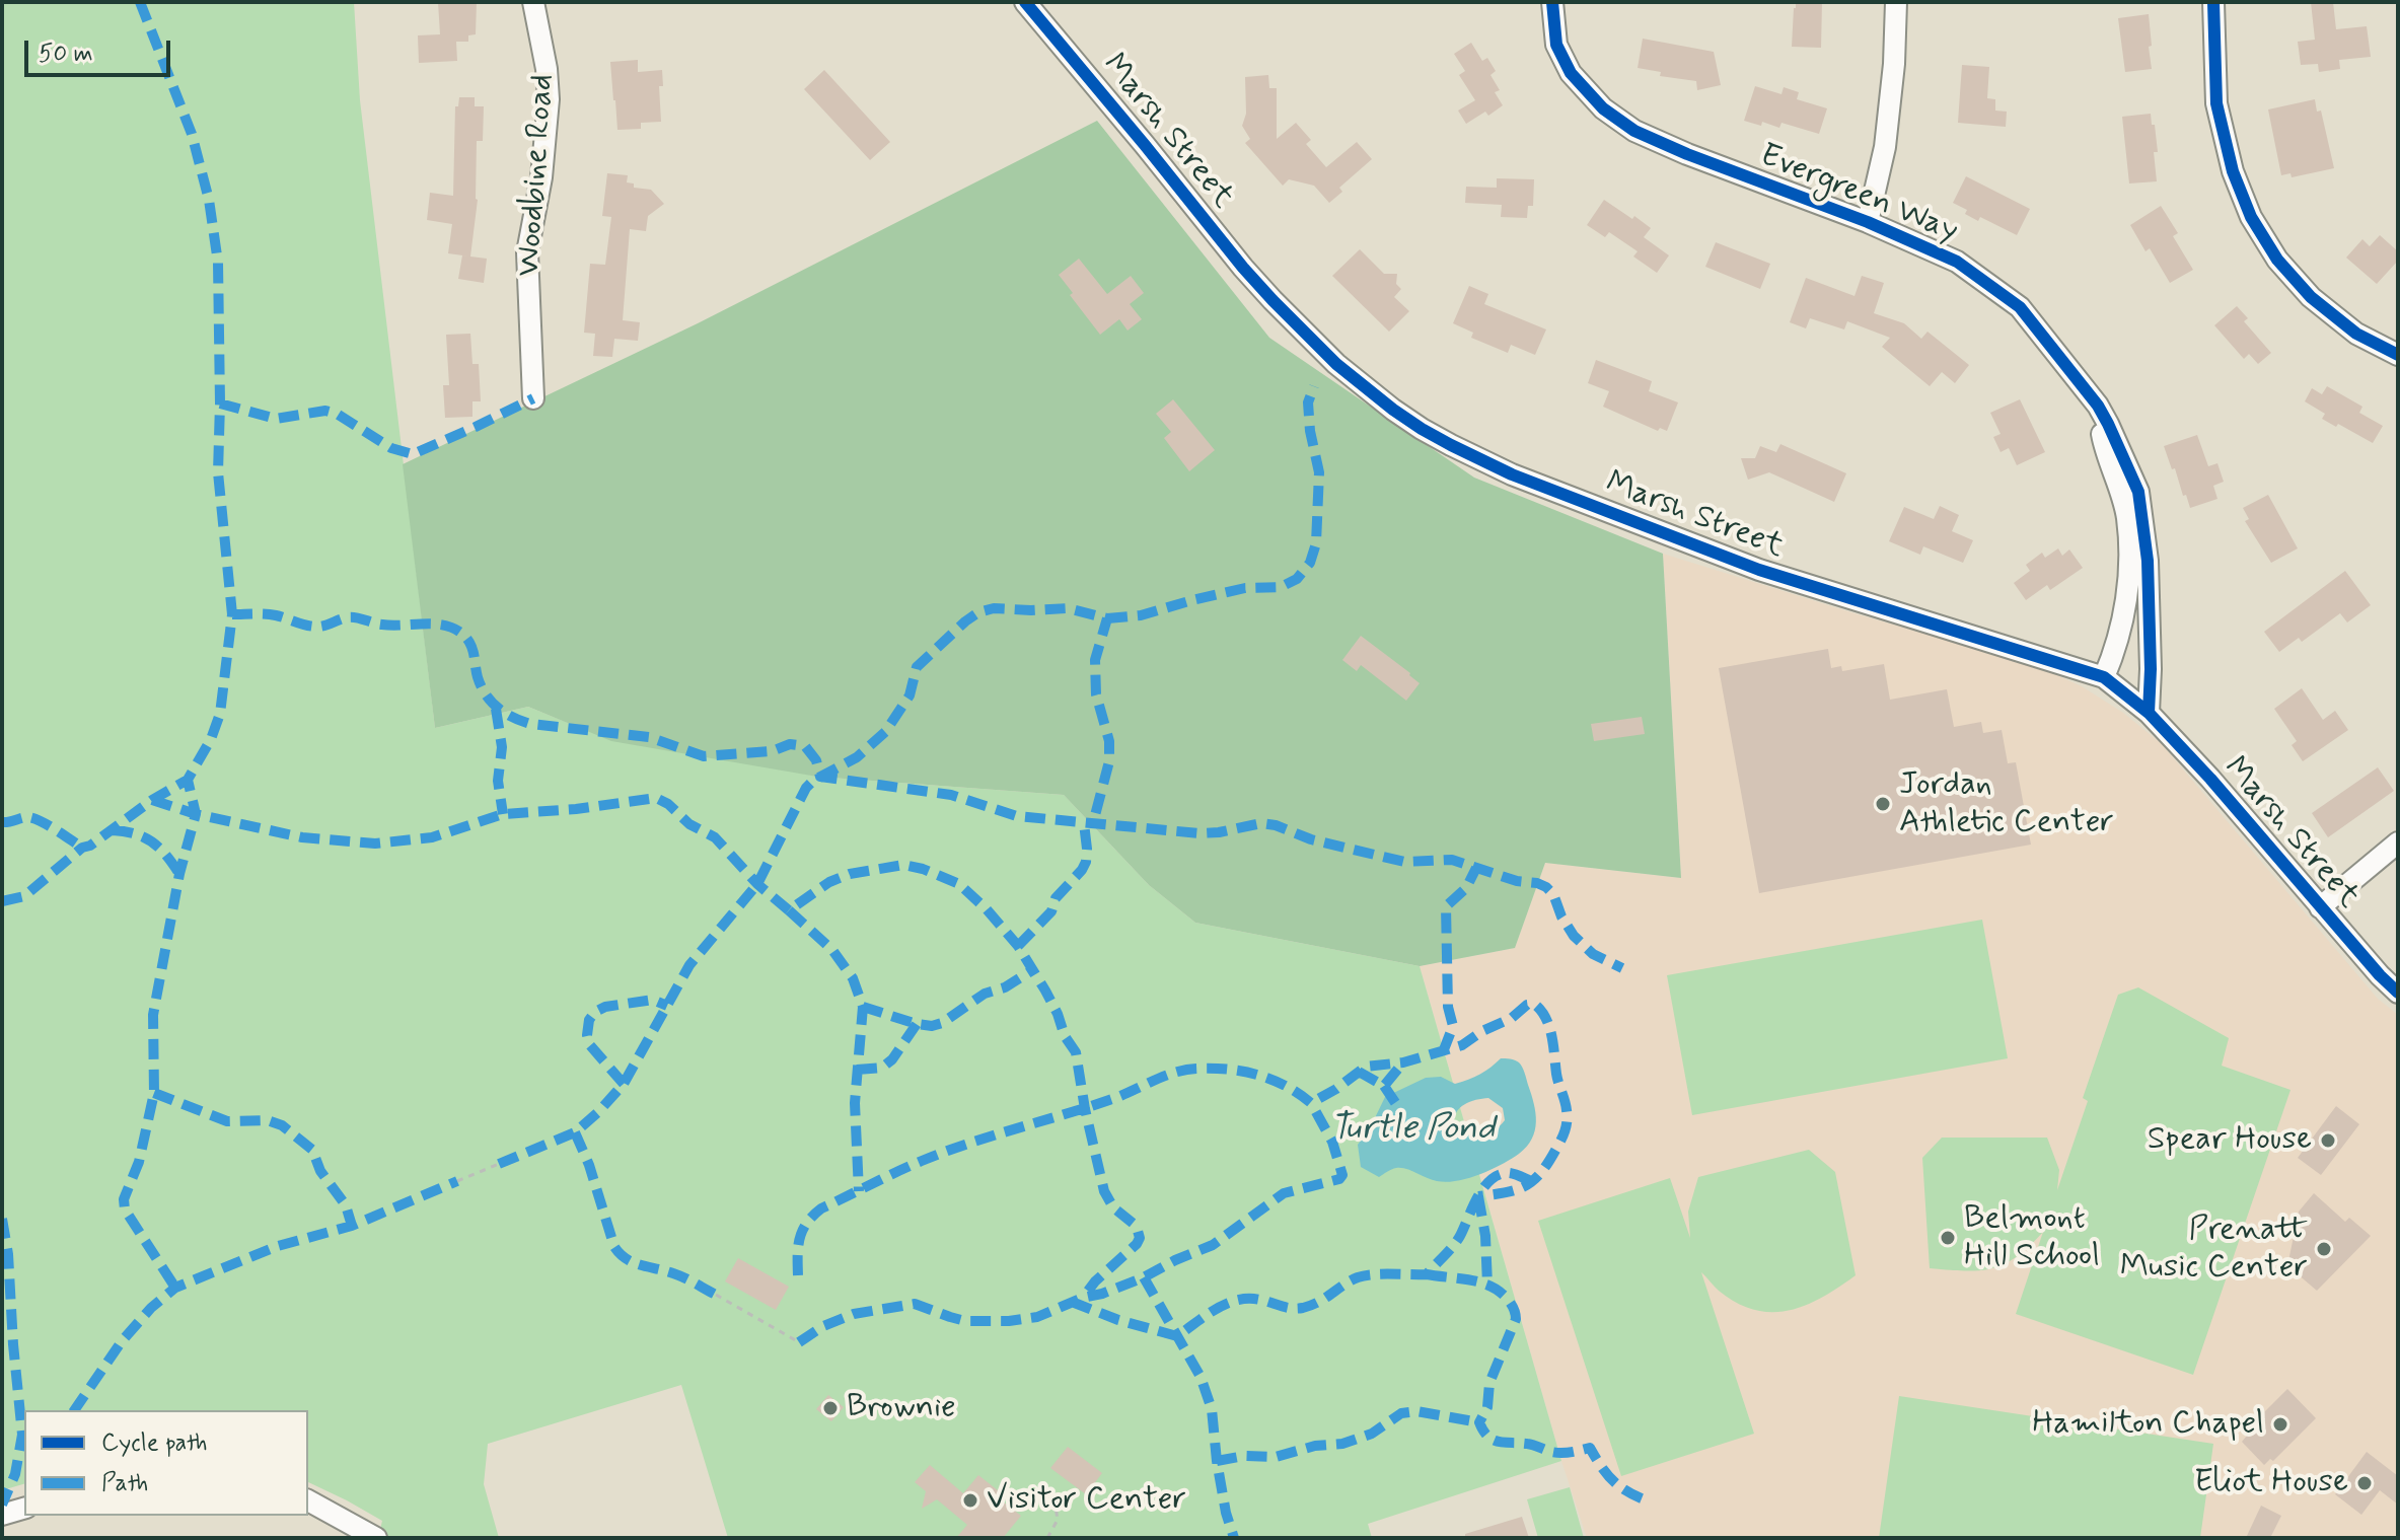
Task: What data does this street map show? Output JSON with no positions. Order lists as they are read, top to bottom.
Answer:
{
  "streets": {
    "street": ["Marsh Street", "Woodbine Road", "Evergreen Way"]
  },
  "crossings": [
    ["Marsh Street", "Evergreen Way"]
  ],
  "water": ["Turtle Pond"],
  "places": [
    "Jordan Athletic Center",
    "Spear House",
    "Belmont Hill School",
    "Prenatt Music Center",
    "Brownie",
    "Hamilton Chapel",
    "Eliot House",
    "Visitor Center"
  ],
  "legend": ["Cycle path", "Path"],
  "scale_bar": "50 m"
}
